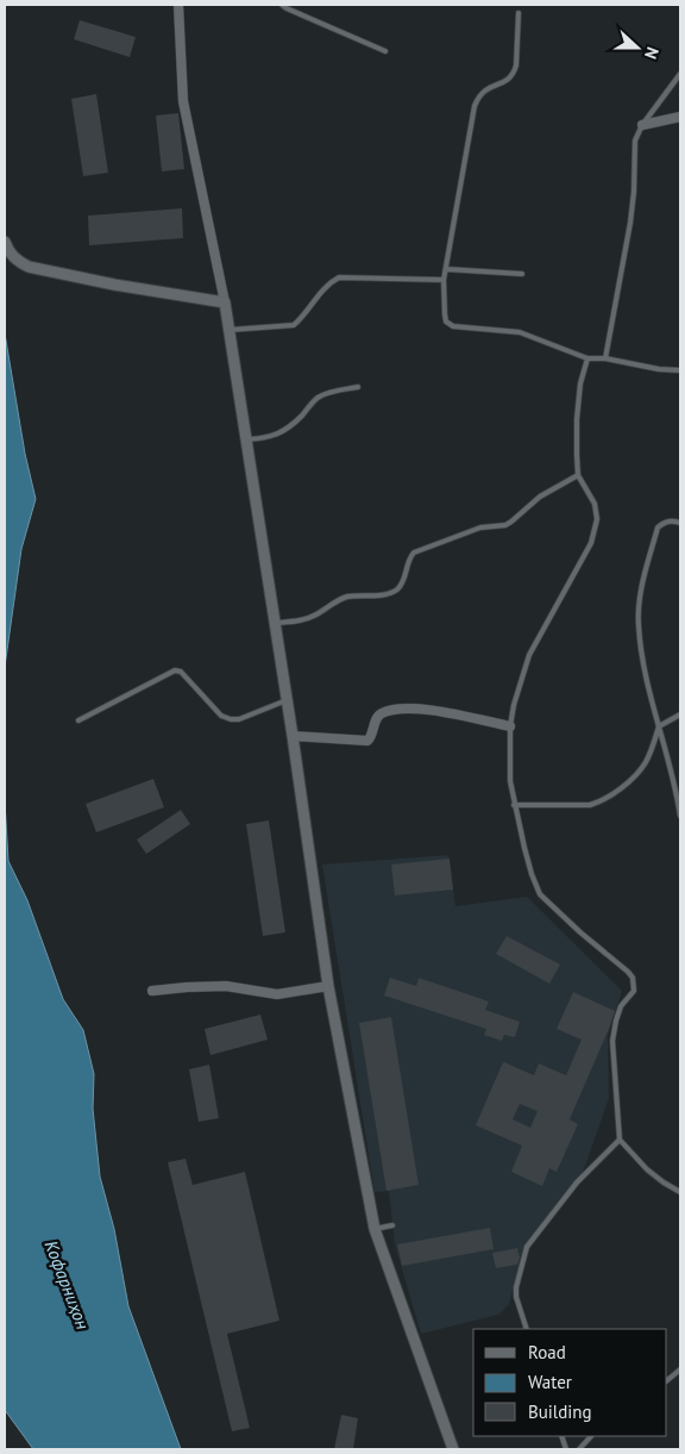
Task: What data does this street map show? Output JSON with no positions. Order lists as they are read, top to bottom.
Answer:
{
  "water": ["Кофарниҳон"],
  "legend": ["Road", "Water", "Building"],
  "north": "right"
}
